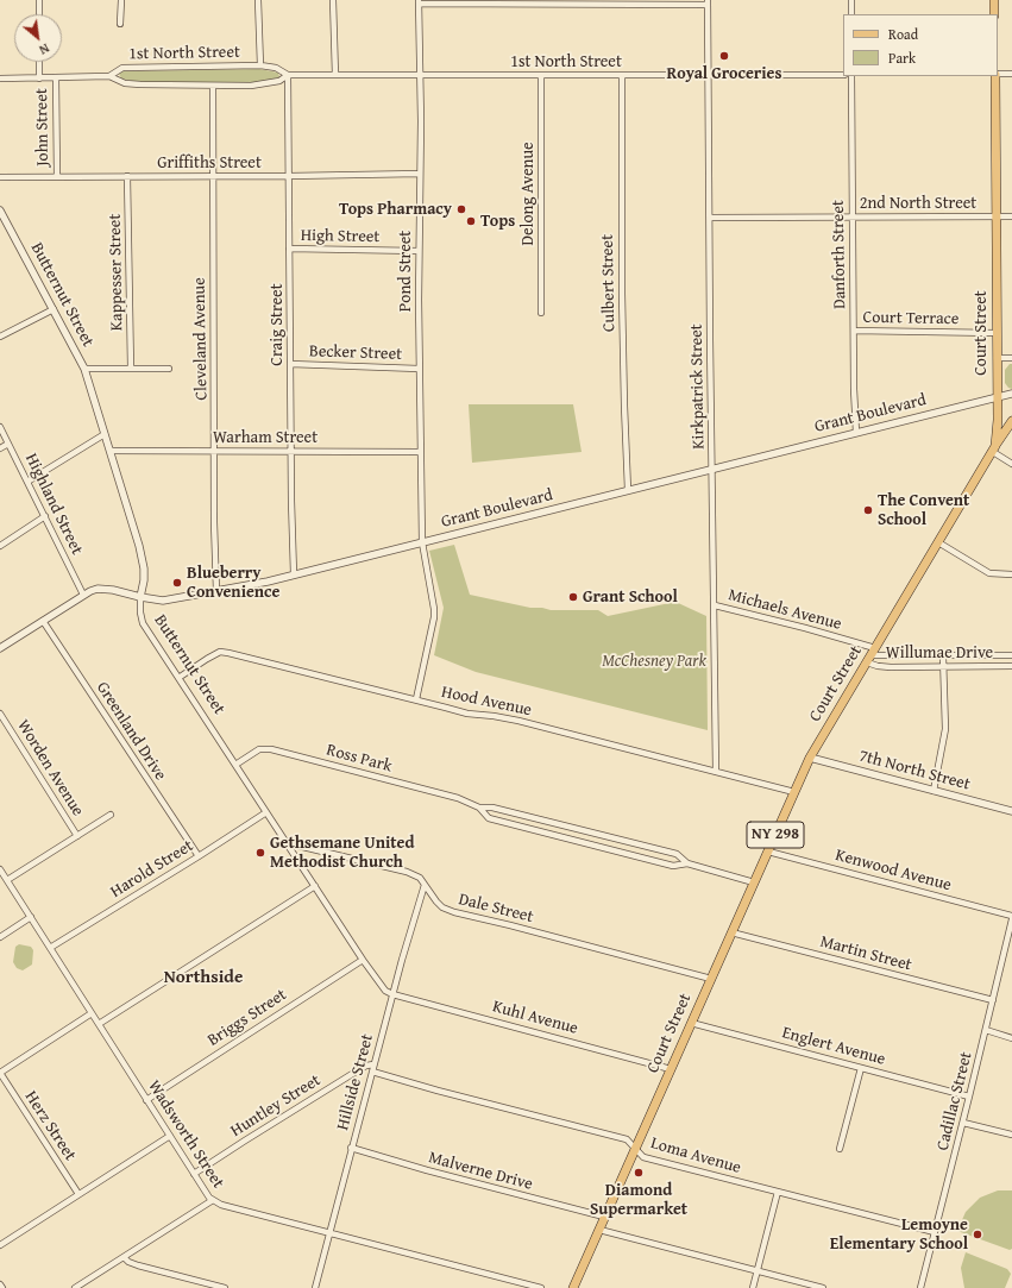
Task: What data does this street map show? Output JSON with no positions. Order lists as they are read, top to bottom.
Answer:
{
  "streets": {
    "main road": ["Court Street", "NY 298"],
    "street": [
      "1st North Street",
      "John Street",
      "Griffiths Street",
      "Delong Avenue",
      "2nd North Street",
      "High Street",
      "Danforth Street",
      "Pond Street",
      "Kappesser Street",
      "Culbert Street",
      "Butternut Street",
      "Court Terrace",
      "Craig Street",
      "Cleveland Avenue",
      "Becker Street",
      "Kirkpatrick Street",
      "Grant Boulevard",
      "Warham Street",
      "Highland Street",
      "Michaels Avenue",
      "Willumae Drive",
      "Hood Avenue",
      "Greenland Drive",
      "Ross Park",
      "Worden Avenue",
      "7th North Street",
      "Harold Street",
      "Kenwood Avenue",
      "Dale Street",
      "Martin Street",
      "Briggs Street",
      "Kuhl Avenue",
      "Englert Avenue",
      "Hillside Street",
      "Cadillac Street",
      "Huntley Street",
      "Herz Street",
      "Wadsworth Street",
      "Loma Avenue",
      "Malverne Drive"
    ]
  },
  "crossings": [
    ["1st North Street", "John Street"],
    ["1st North Street", "Delong Avenue"],
    ["1st North Street", "Pond Street"],
    ["1st North Street", "Culbert Street"],
    ["1st North Street", "Craig Street"],
    ["1st North Street", "Cleveland Avenue"],
    ["1st North Street", "Kirkpatrick Street"],
    ["John Street", "Griffiths Street"],
    ["Griffiths Street", "Pond Street"],
    ["Griffiths Street", "Kappesser Street"],
    ["Griffiths Street", "Craig Street"],
    ["Griffiths Street", "Cleveland Avenue"],
    ["2nd North Street", "Danforth Street"],
    ["2nd North Street", "Court Street"],
    ["2nd North Street", "Kirkpatrick Street"],
    ["High Street", "Pond Street"],
    ["High Street", "Craig Street"],
    ["Danforth Street", "Court Terrace"],
    ["Danforth Street", "Grant Boulevard"],
    ["Pond Street", "Becker Street"],
    ["Pond Street", "Grant Boulevard"],
    ["Pond Street", "Warham Street"],
    ["Pond Street", "Hood Avenue"],
    ["Culbert Street", "Grant Boulevard"],
    ["Butternut Street", "Grant Boulevard"],
    ["Butternut Street", "Warham Street"],
    ["Butternut Street", "Hood Avenue"],
    ["Butternut Street", "Ross Park"],
    ["Butternut Street", "Harold Street"],
    ["Butternut Street", "Dale Street"],
    ["Butternut Street", "Briggs Street"],
    ["Butternut Street", "Kuhl Avenue"],
    ["Butternut Street", "Hillside Street"],
    ["Court Terrace", "Court Street"],
    ["Craig Street", "Becker Street"],
    ["Craig Street", "Grant Boulevard"],
    ["Craig Street", "Warham Street"],
    ["Court Street", "Grant Boulevard"],
    ["Court Street", "Michaels Avenue"],
    ["Court Street", "Willumae Drive"],
    ["Court Street", "Hood Avenue"],
    ["Court Street", "Ross Park"],
    ["Court Street", "7th North Street"],
    ["Court Street", "Kenwood Avenue"],
    ["Court Street", "Dale Street"],
    ["Court Street", "Martin Street"],
    ["Court Street", "Kuhl Avenue"],
    ["Court Street", "Englert Avenue"],
    ["Court Street", "Loma Avenue"],
    ["Court Street", "Malverne Drive"],
    ["Cleveland Avenue", "Grant Boulevard"],
    ["Cleveland Avenue", "Warham Street"],
    ["Kirkpatrick Street", "Grant Boulevard"],
    ["Kirkpatrick Street", "Michaels Avenue"],
    ["Kirkpatrick Street", "Hood Avenue"],
    ["Grant Boulevard", "Highland Street"],
    ["Grant Boulevard", "Greenland Drive"],
    ["Michaels Avenue", "Willumae Drive"],
    ["Greenland Drive", "Harold Street"],
    ["Harold Street", "Wadsworth Street"],
    ["Dale Street", "Hillside Street"],
    ["Martin Street", "Cadillac Street"],
    ["Briggs Street", "Wadsworth Street"],
    ["Kuhl Avenue", "Hillside Street"],
    ["Englert Avenue", "Cadillac Street"],
    ["Hillside Street", "Huntley Street"],
    ["Hillside Street", "Wadsworth Street"],
    ["Hillside Street", "Loma Avenue"],
    ["Hillside Street", "Malverne Drive"],
    ["Cadillac Street", "Loma Avenue"],
    ["Huntley Street", "Wadsworth Street"]
  ],
  "districts": ["Northside"],
  "parks": ["McChesney Park"],
  "places": [
    "Royal Groceries",
    "Tops Pharmacy",
    "Tops",
    "The Convent School",
    "Blueberry Convenience",
    "Grant School",
    "Gethsemane United Methodist Church",
    "Diamond Supermarket",
    "Lemoyne Elementary School"
  ],
  "legend": ["Road", "Park"],
  "north": "bottom right"
}
